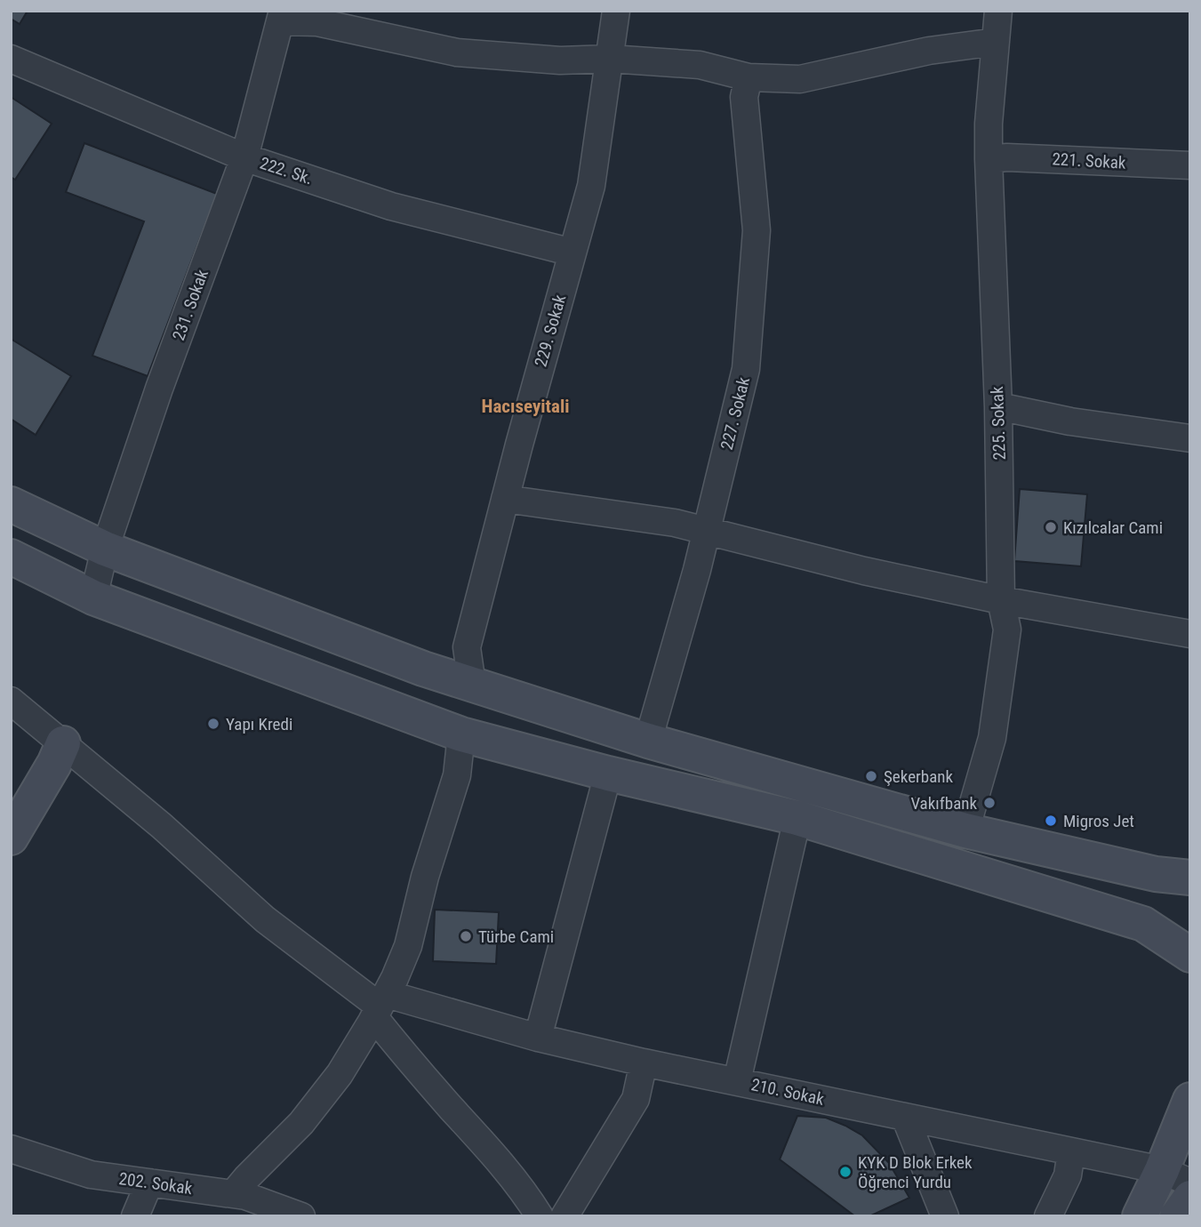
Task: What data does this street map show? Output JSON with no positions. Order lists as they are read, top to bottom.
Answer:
{
  "streets": {
    "street": [
      "221. Sokak",
      "222. Sk.",
      "231. Sokak",
      "229. Sokak",
      "227. Sokak",
      "225. Sokak",
      "210. Sokak",
      "202. Sokak"
    ]
  },
  "crossings": [
    ["221. Sokak", "225. Sokak"],
    ["222. Sk.", "231. Sokak"],
    ["222. Sk.", "229. Sokak"]
  ],
  "districts": ["Hacıseyitali"],
  "places": [
    "Kızılcalar Cami",
    "Yapı Kredi",
    "Şekerbank",
    "Vakıfbank",
    "Migros Jet",
    "Türbe Cami",
    "KYK D Blok Erkek Öğrenci Yurdu"
  ]
}
